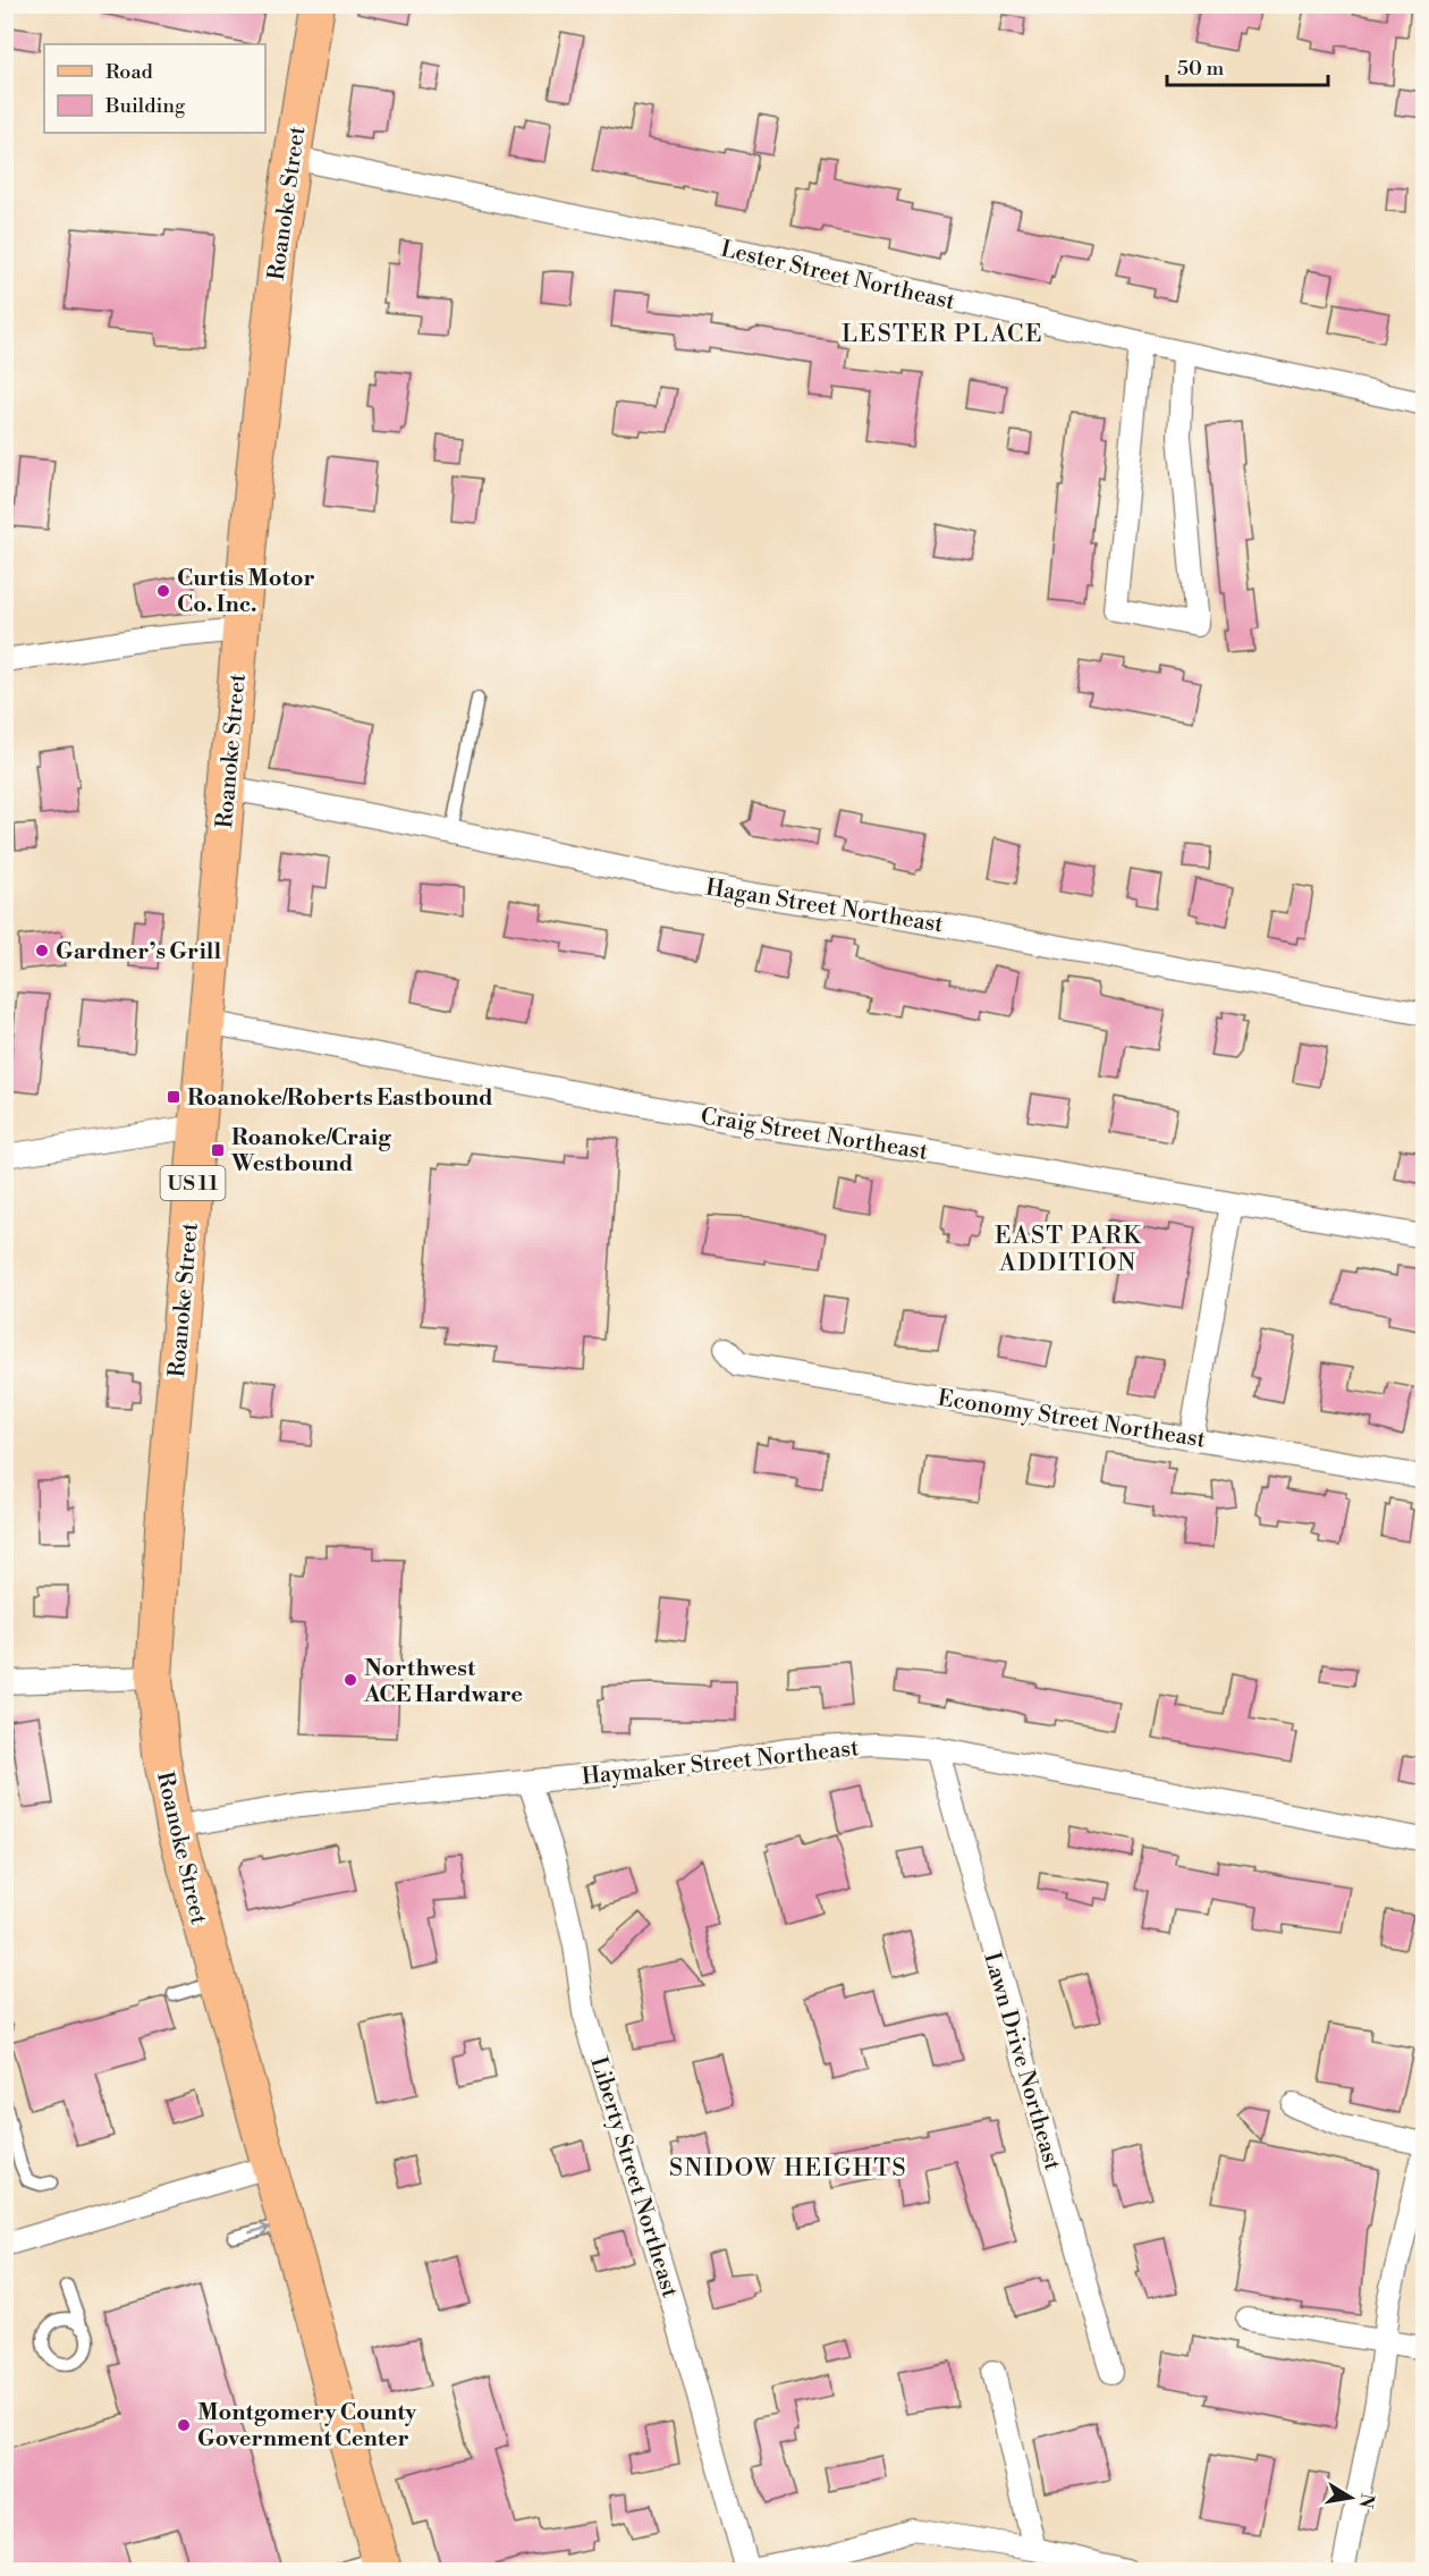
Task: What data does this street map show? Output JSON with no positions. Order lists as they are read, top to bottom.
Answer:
{
  "streets": {
    "main road": ["Roanoke Street", "US 11"],
    "street": [
      "Lester Street Northeast",
      "Hagan Street Northeast",
      "Craig Street Northeast",
      "Economy Street Northeast",
      "Haymaker Street Northeast",
      "Lawn Drive Northeast",
      "Liberty Street Northeast"
    ]
  },
  "crossings": [
    ["Roanoke Street", "Lester Street Northeast"],
    ["Roanoke Street", "Hagan Street Northeast"],
    ["Roanoke Street", "Craig Street Northeast"],
    ["Roanoke Street", "Haymaker Street Northeast"],
    ["Haymaker Street Northeast", "Lawn Drive Northeast"],
    ["Haymaker Street Northeast", "Liberty Street Northeast"]
  ],
  "districts": ["LESTER PLACE", "EAST PARK ADDITION", "SNIDOW HEIGHTS"],
  "places": {
    "other": [
      "Curtis Motor Co. Inc.",
      "Gardner’s Grill",
      "Northwest ACE Hardware",
      "Montgomery County Government Center"
    ],
    "transit": ["Roanoke/Roberts Eastbound", "Roanoke/Craig Westbound"]
  },
  "legend": ["Road", "Building"],
  "scale_bar": "50 m",
  "north": "right"
}
